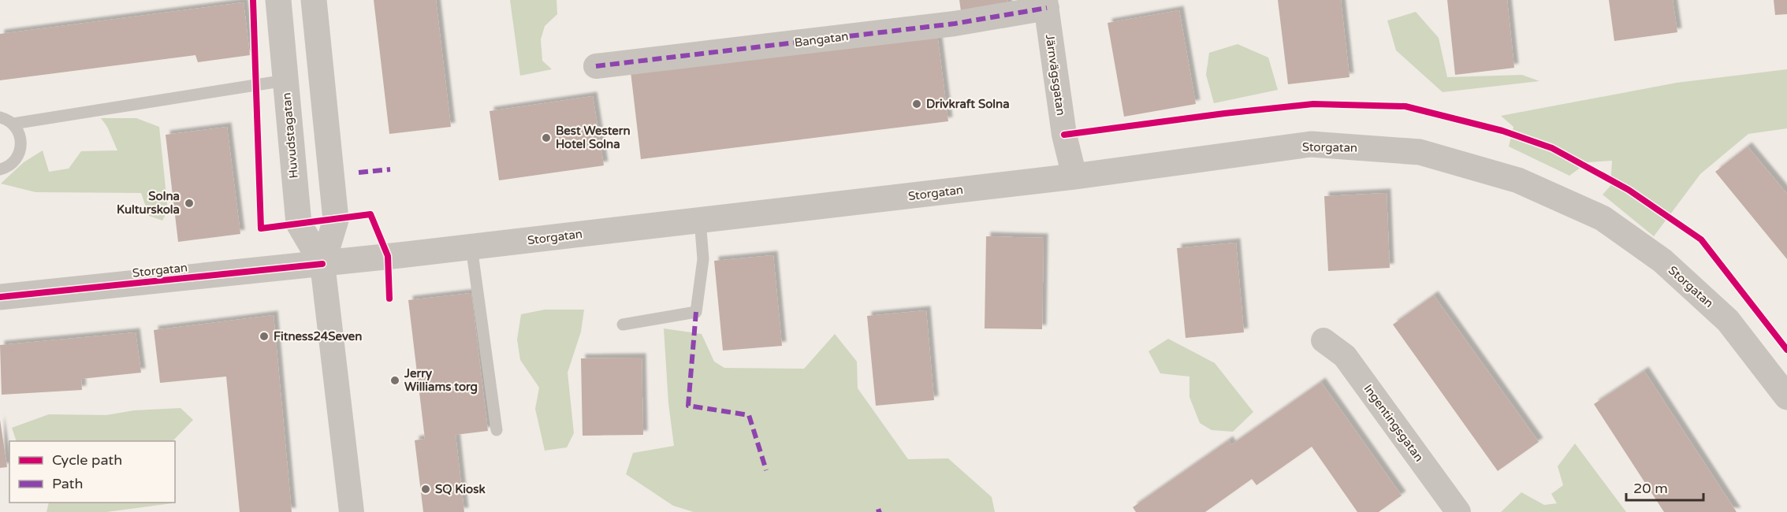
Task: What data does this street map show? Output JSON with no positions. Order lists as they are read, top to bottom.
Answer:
{
  "streets": {
    "street": [
      "Bangatan",
      "Järnvägsgatan",
      "Huvudstagatan",
      "Storgatan",
      "Ingentingsgatan"
    ]
  },
  "crossings": [
    ["Bangatan", "Järnvägsgatan"],
    ["Järnvägsgatan", "Storgatan"],
    ["Huvudstagatan", "Storgatan"]
  ],
  "places": [
    "Drivkraft Solna",
    "Best Western Hotel Solna",
    "Solna Kulturskola",
    "Fitness24Seven",
    "Jerry Williams torg",
    "SQ Kiosk"
  ],
  "legend": ["Cycle path", "Path"],
  "scale_bar": "20 m"
}
